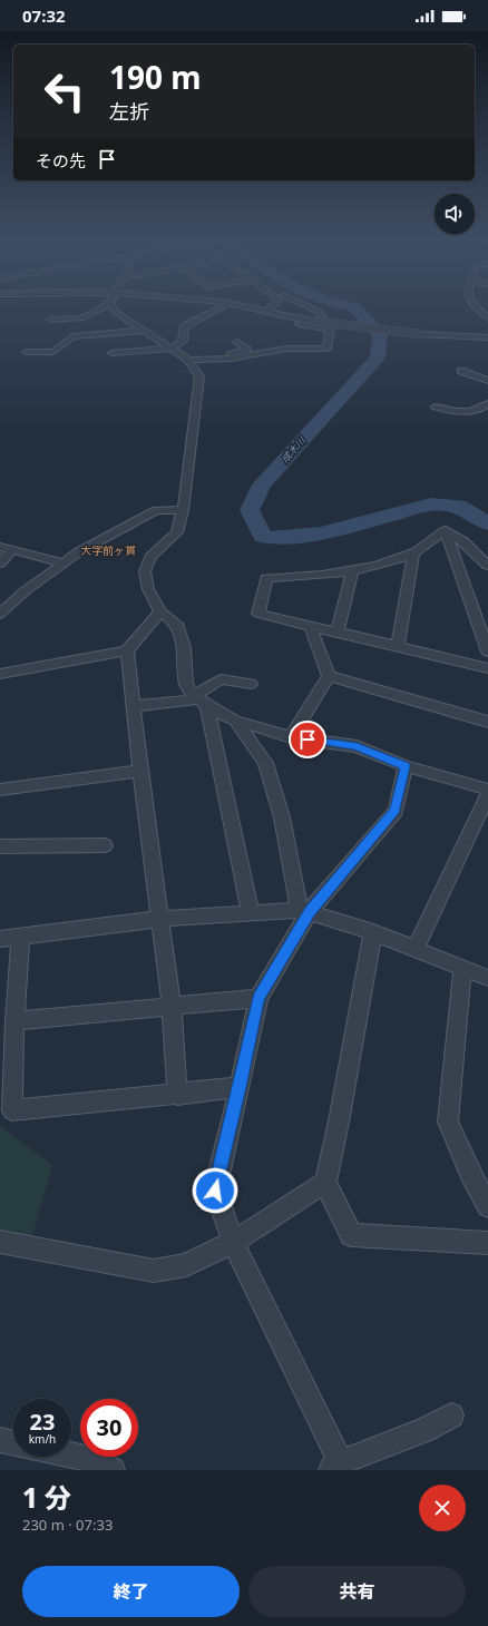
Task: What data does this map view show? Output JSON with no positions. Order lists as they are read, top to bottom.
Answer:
{
  "districts": ["大字前ヶ貫"],
  "water": ["成木川"],
  "page": {
    "status": "07:32",
    "turn": ["190 m", "左折"],
    "then": "その先",
    "speed": "23 km/h",
    "limit": "30",
    "heading": ["1 分", "230 m · 07:33"],
    "buttons": ["終了", "共有"]
  }
}
